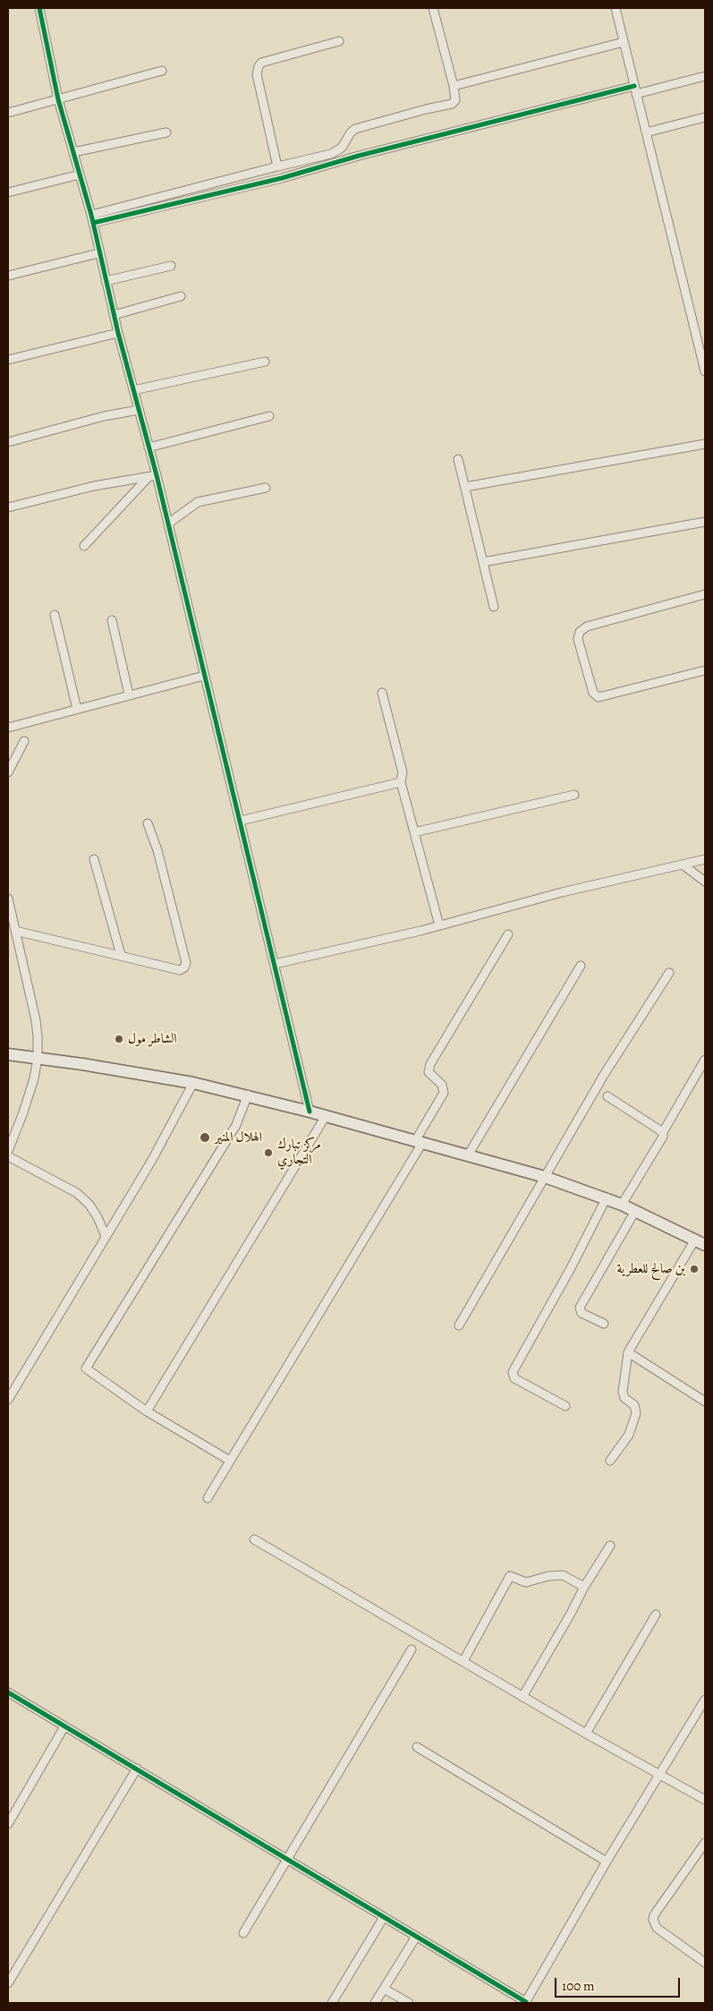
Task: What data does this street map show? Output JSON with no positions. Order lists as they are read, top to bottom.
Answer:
{
  "places": [
    "الشاطر مول",
    "الهلال المنير",
    "مركز تبارك التجاري",
    "بن صالح للعطرية"
  ],
  "scale_bar": "100 m"
}
